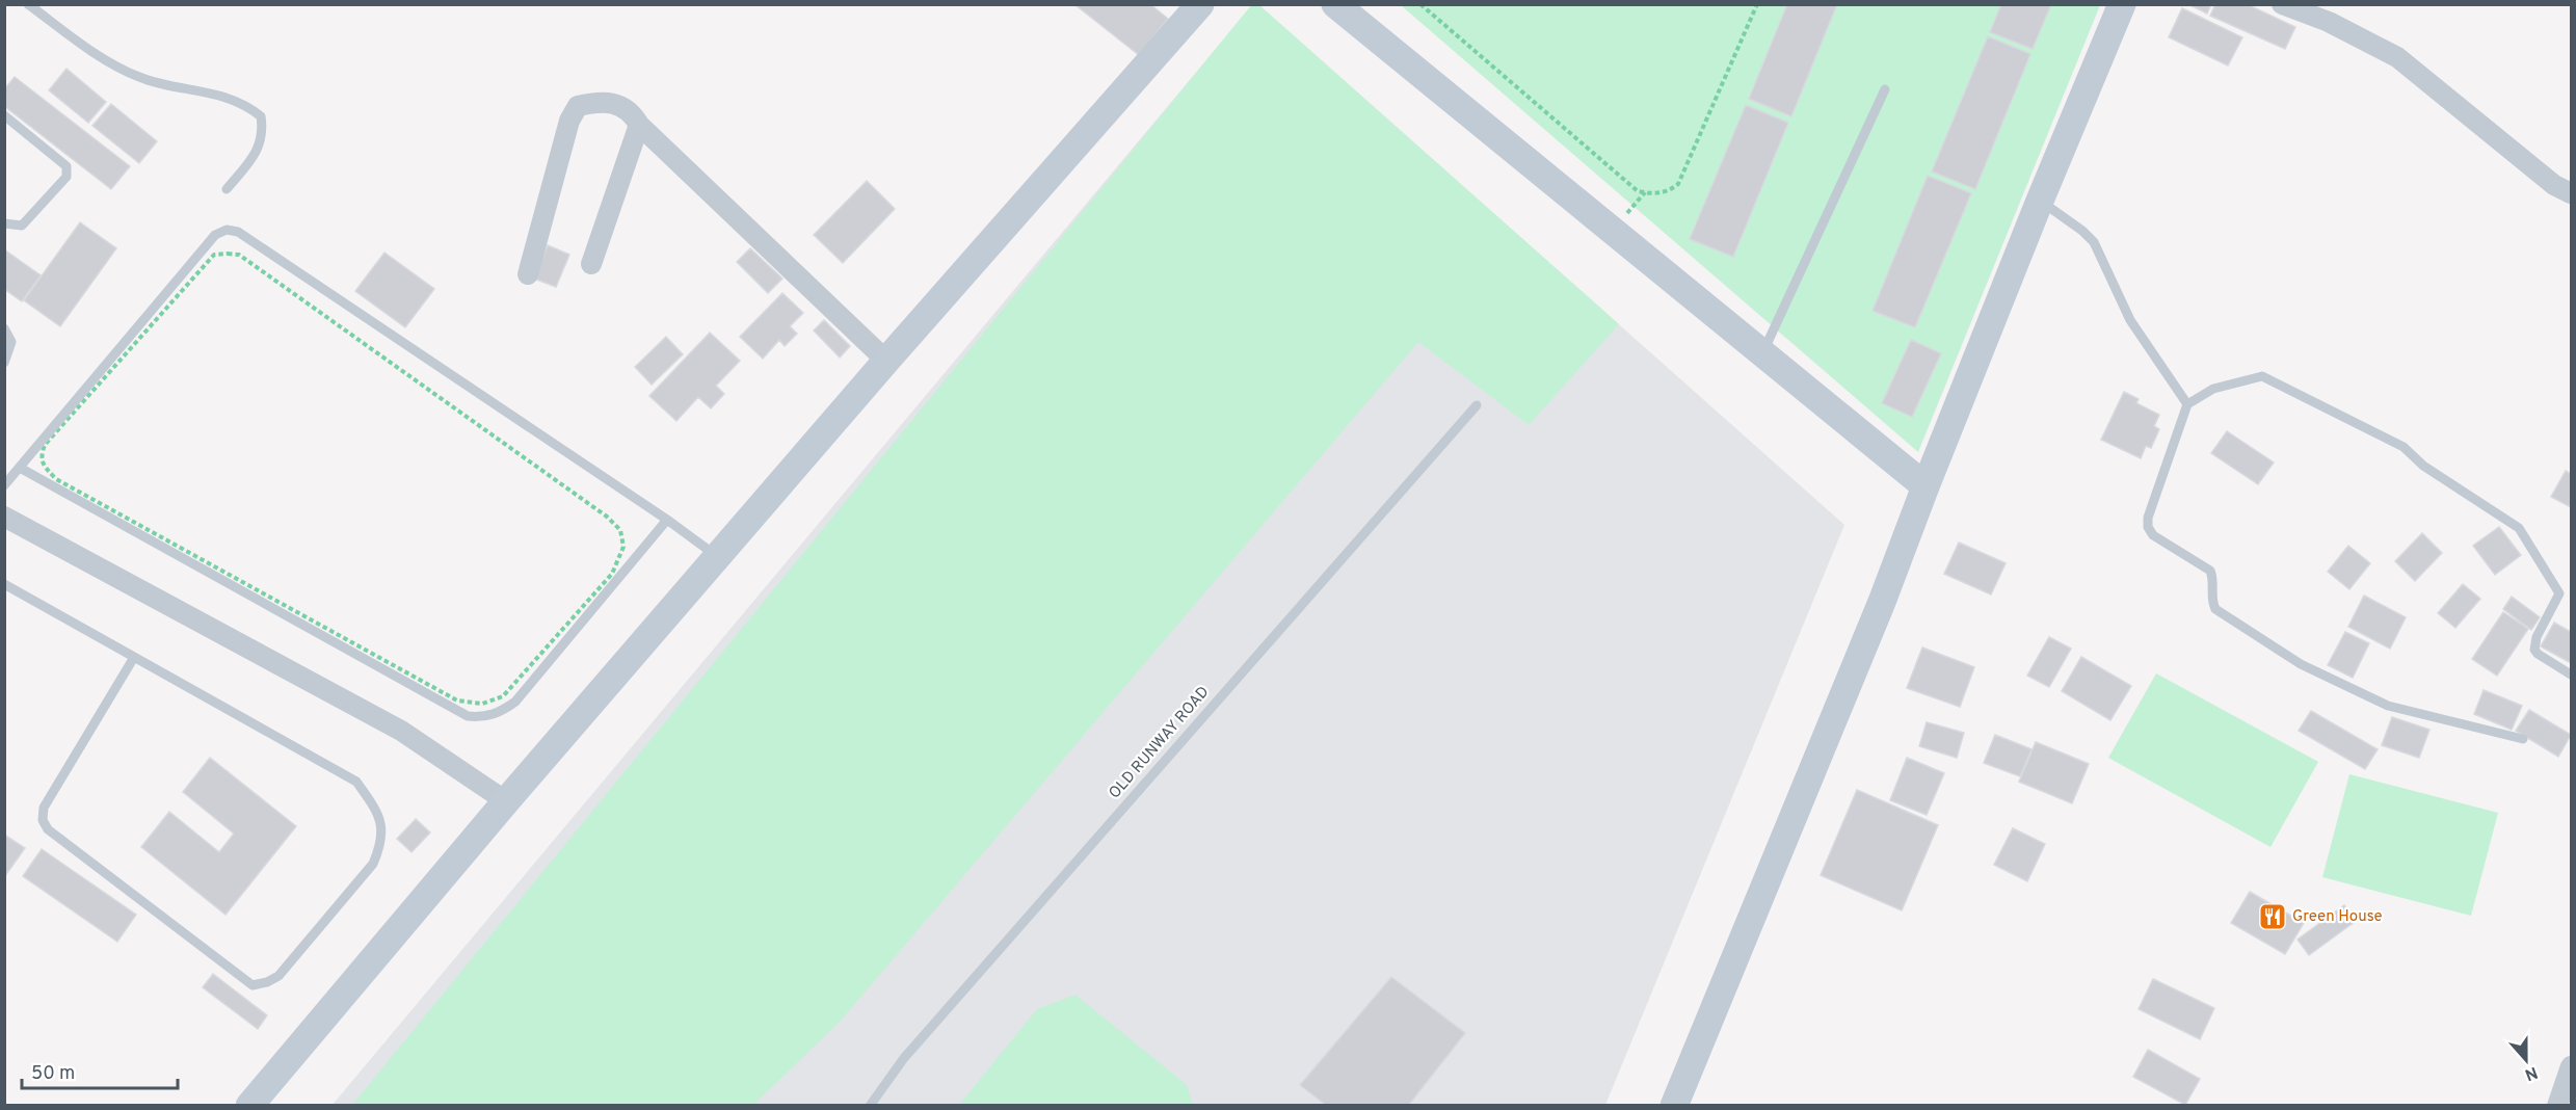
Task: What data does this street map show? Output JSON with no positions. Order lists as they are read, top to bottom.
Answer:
{
  "streets": {
    "lane": ["OLD RUNWAY ROAD"]
  },
  "places": {
    "restaurant": ["Green House"]
  },
  "scale_bar": "50 m",
  "north": "bottom"
}
